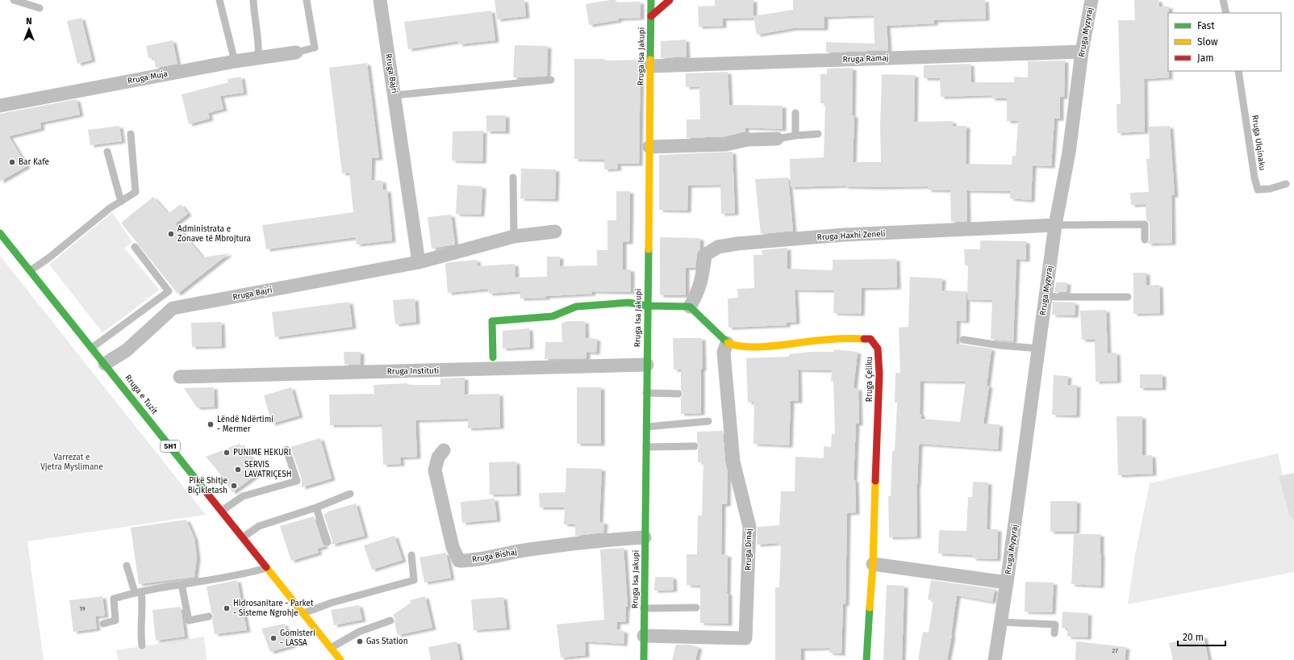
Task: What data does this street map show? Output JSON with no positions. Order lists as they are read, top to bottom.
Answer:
{
  "streets": {
    "street": [
      "Rruga Myzyraj",
      "Rruga Isa Jakupi",
      "Rruga Ramaj",
      "Rruga Bajri",
      "Rruga Muja",
      "Rruga Haxhi Zeneli",
      "Rruga Instituti",
      "Rruga Çeliku",
      "Rruga e Tuzit",
      "SH1",
      "Rruga Dinaj",
      "Rruga Bishaj"
    ],
    "lane": ["Rruga Ulqinaku"]
  },
  "crossings": [
    ["Rruga Myzyraj", "Rruga Ramaj"],
    ["Rruga Myzyraj", "Rruga Haxhi Zeneli"],
    ["Rruga Myzyraj", "Rruga Çeliku"],
    ["Rruga Isa Jakupi", "Rruga Ramaj"],
    ["Rruga Isa Jakupi", "Rruga Instituti"],
    ["Rruga Isa Jakupi", "Rruga Dinaj"],
    ["Rruga Isa Jakupi", "Rruga Bishaj"],
    ["Rruga Bajri", "Rruga e Tuzit"],
    ["Rruga Çeliku", "Rruga Dinaj"]
  ],
  "parks": ["Varrezat e Vjetra Myslimane"],
  "places": [
    "Bar Kafe",
    "Administrata e Zonave të Mbrojtura",
    "Lëndë Ndërtimi - Mermer",
    "PUNIME HEKURI",
    "SERVIS LAVATRIÇESH",
    "Pikë Shitje Biçikletash",
    "Hidrosanitare - Parket - Sisteme Ngrohje",
    "Gomisteri - LASSA",
    "Gas Station"
  ],
  "house_numbers": ["19", "27"],
  "legend": ["Fast", "Slow", "Jam"],
  "scale_bar": "20 m",
  "north": "top"
}
